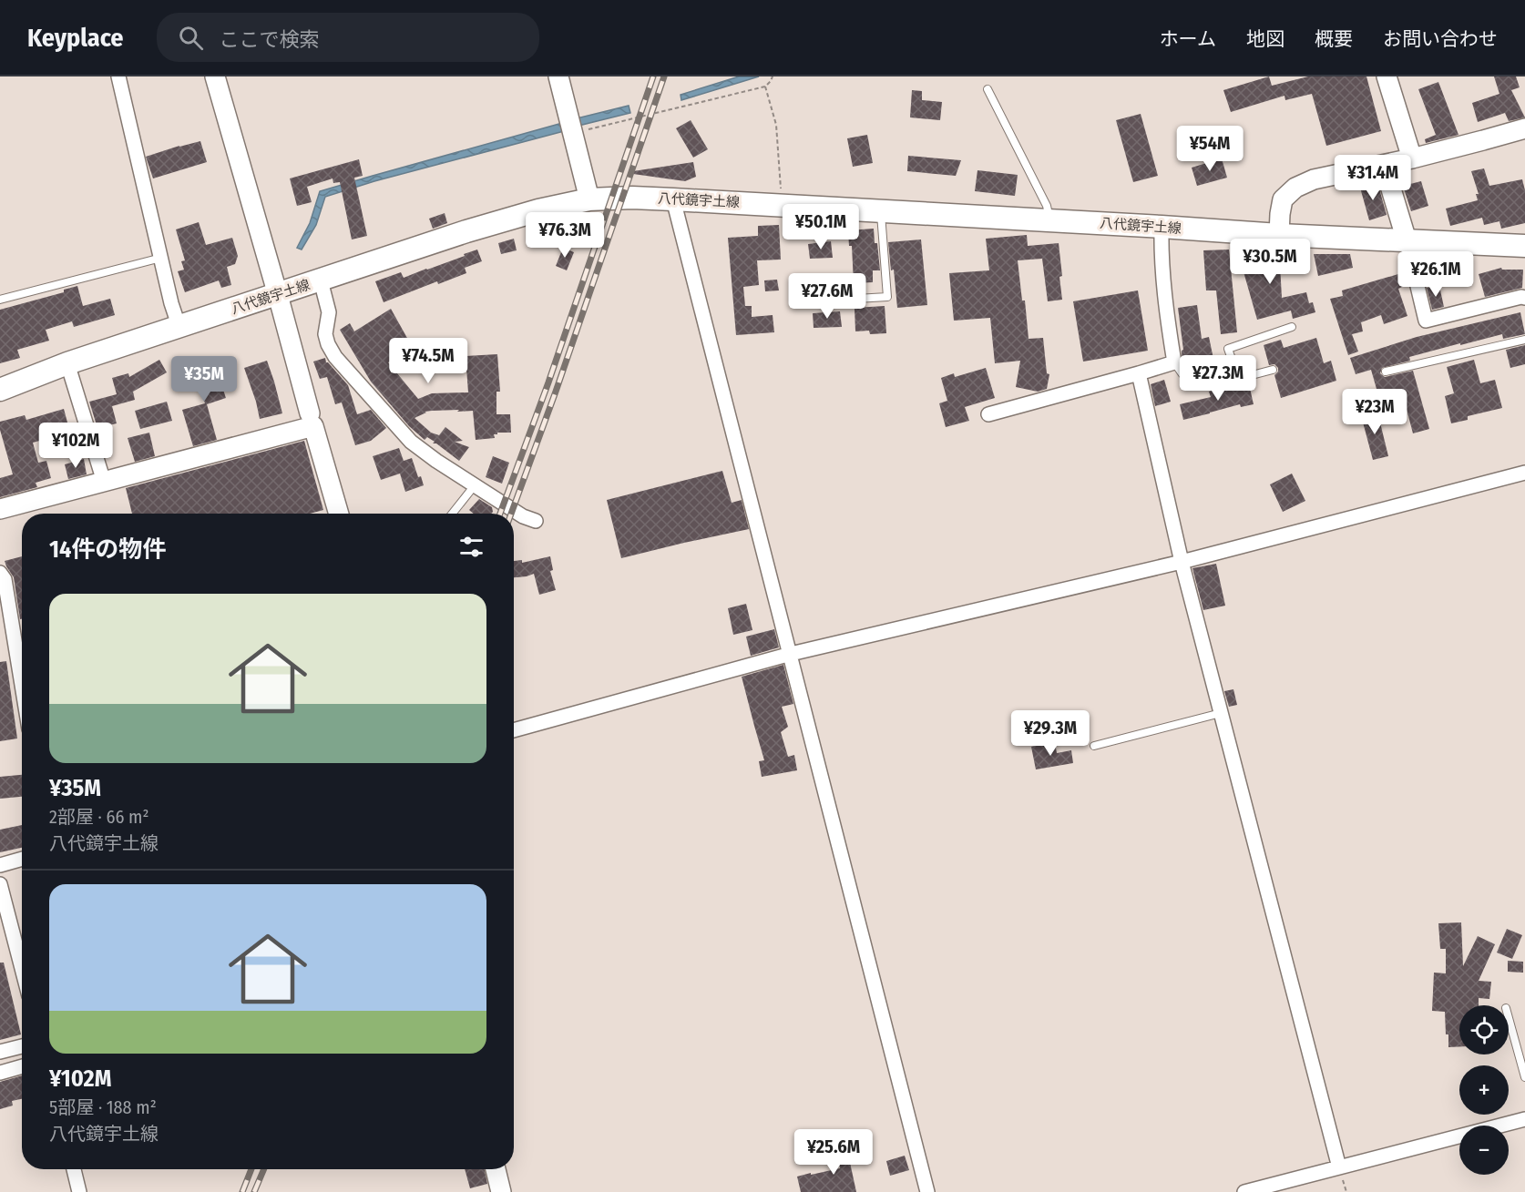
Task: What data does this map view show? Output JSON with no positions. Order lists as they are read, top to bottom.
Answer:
{
  "streets": {
    "main road": ["八代鏡宇土線"]
  },
  "page": {
    "header": "Keyplace",
    "search": "ここで検索",
    "nav": [
      "ホーム",
      "地図",
      "概要",
      "お問い合わせ"
    ],
    "price": [
      "¥54M",
      "¥31.4M",
      "¥50.1M",
      "¥76.3M",
      "¥30.5M",
      "¥26.1M",
      "¥27.6M",
      "¥74.5M",
      "¥27.3M",
      "¥35M",
      "¥23M",
      "¥102M",
      "¥29.3M",
      "¥25.6M"
    ],
    "heading": "14件の物件",
    "list": [
      {
        "name": "¥35M",
        "note": "2部屋 · 66 m² · 八代鏡宇土線"
      },
      {
        "name": "¥102M",
        "note": "5部屋 · 188 m² · 八代鏡宇土線"
      }
    ],
    "map_buttons": ["+", "−"]
  }
}
